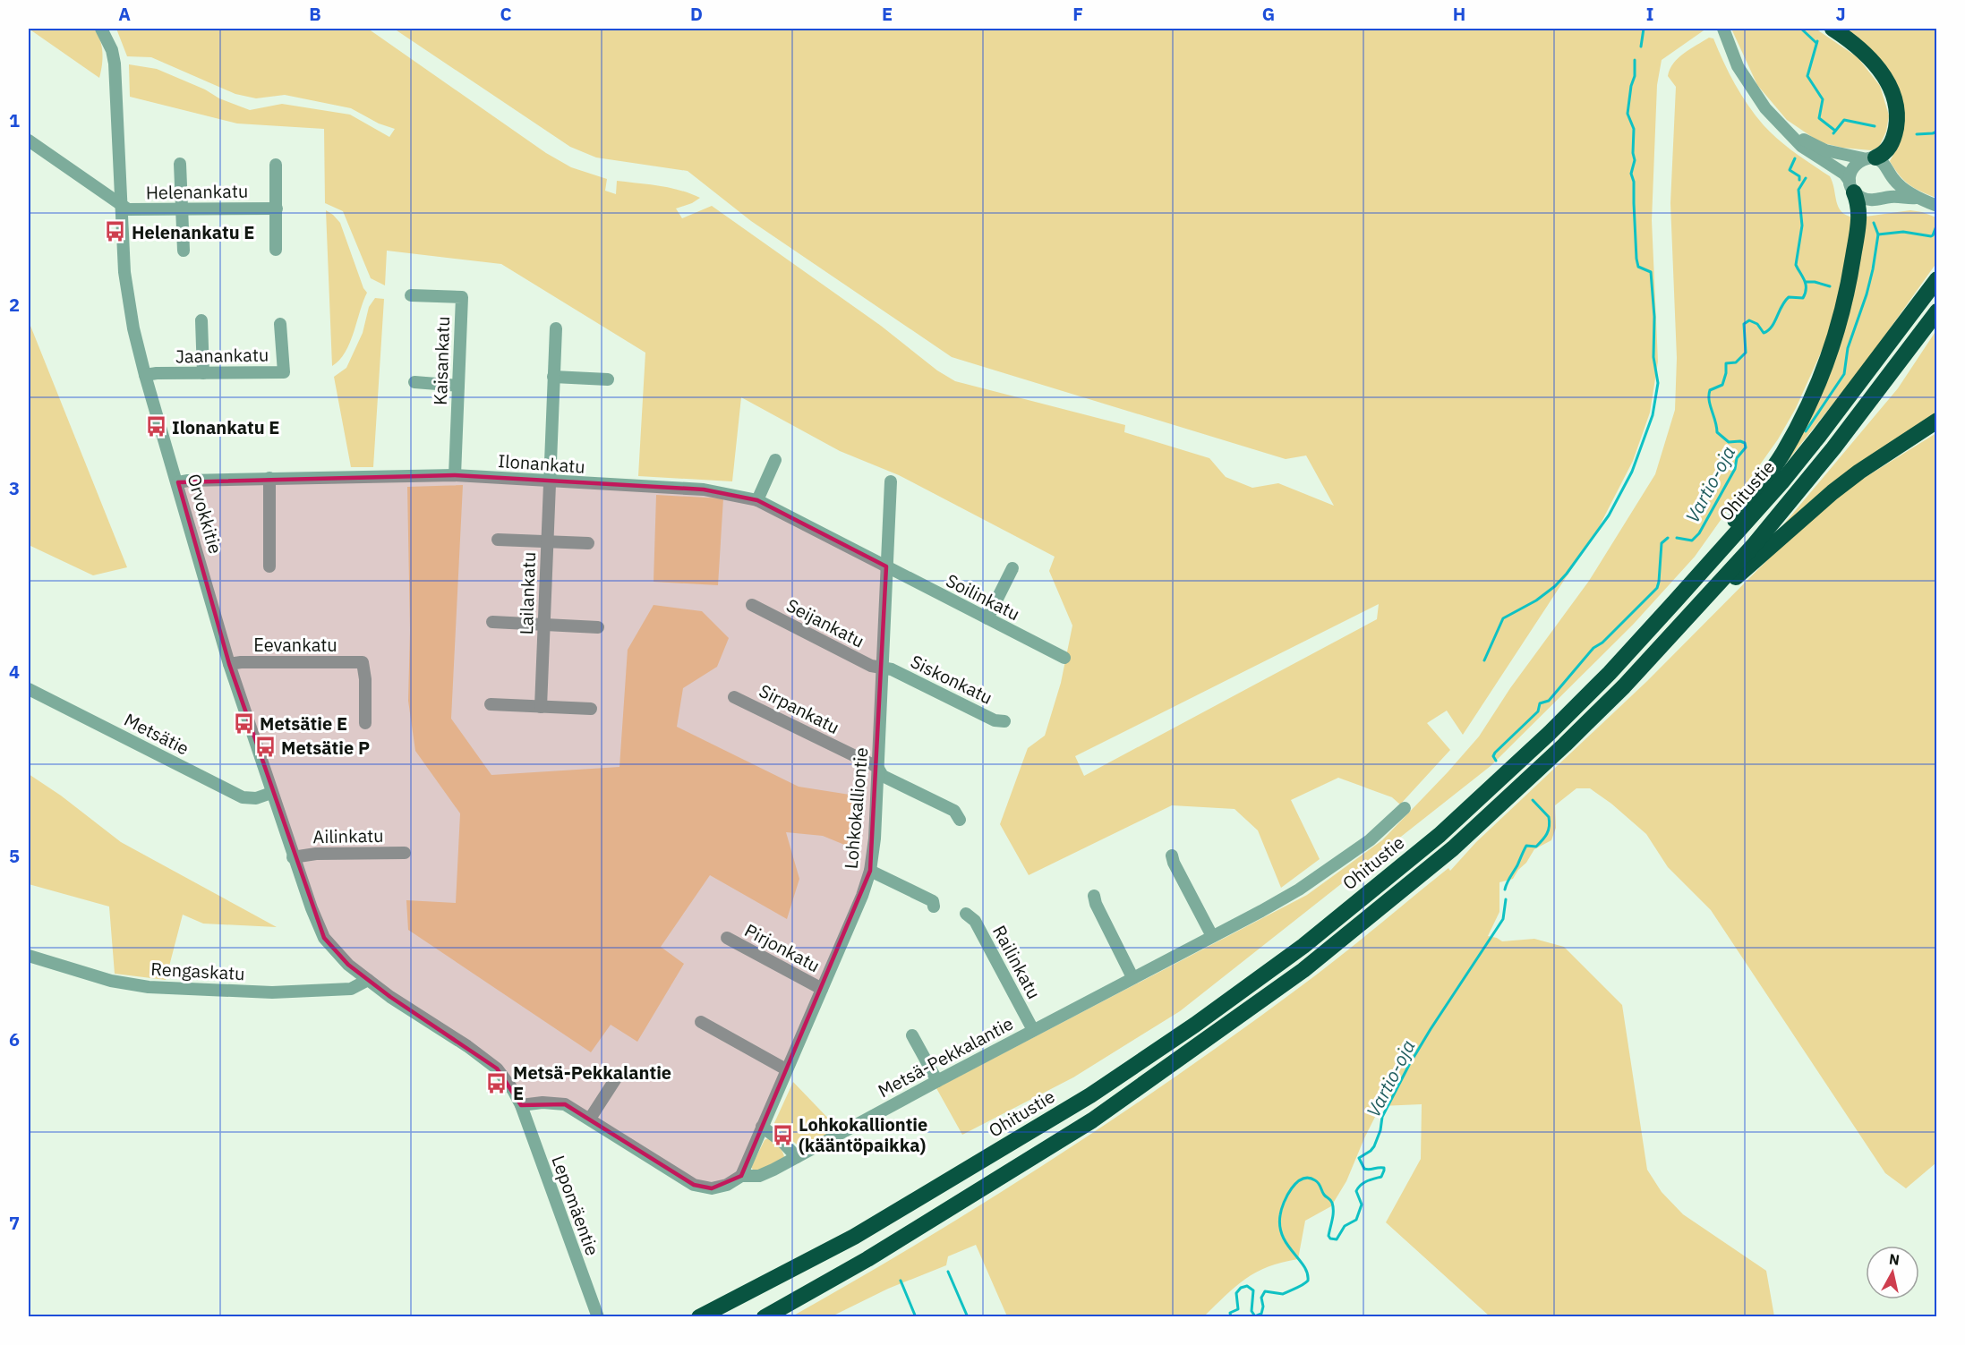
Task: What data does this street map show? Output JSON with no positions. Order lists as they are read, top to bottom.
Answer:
{
  "streets": {
    "highway": ["Ohitustie"],
    "street": [
      "Helenankatu",
      "Jaanankatu",
      "Kaisankatu",
      "Ilonankatu",
      "Orvokkitie",
      "Lailankatu",
      "Soilinkatu",
      "Seijankatu",
      "Eevankatu",
      "Siskonkatu",
      "Sirpankatu",
      "Metsätie",
      "Lohkokalliontie",
      "Ailinkatu",
      "Pirjonkatu",
      "Railinkatu",
      "Rengaskatu",
      "Metsä-Pekkalantie",
      "Lepomäentie"
    ]
  },
  "crossings": [
    ["Helenankatu", "Orvokkitie"],
    ["Jaanankatu", "Orvokkitie"],
    ["Kaisankatu", "Ilonankatu"],
    ["Ilonankatu", "Orvokkitie"],
    ["Ilonankatu", "Lailankatu"],
    ["Ilonankatu", "Soilinkatu"],
    ["Ilonankatu", "Lohkokalliontie"],
    ["Orvokkitie", "Eevankatu"],
    ["Orvokkitie", "Metsätie"],
    ["Orvokkitie", "Ailinkatu"],
    ["Orvokkitie", "Rengaskatu"],
    ["Soilinkatu", "Lohkokalliontie"],
    ["Seijankatu", "Siskonkatu"],
    ["Seijankatu", "Lohkokalliontie"],
    ["Siskonkatu", "Lohkokalliontie"],
    ["Sirpankatu", "Lohkokalliontie"],
    ["Lohkokalliontie", "Pirjonkatu"],
    ["Lohkokalliontie", "Metsä-Pekkalantie"],
    ["Railinkatu", "Metsä-Pekkalantie"],
    ["Metsä-Pekkalantie", "Lepomäentie"]
  ],
  "water": ["Vartio-oja"],
  "places": {
    "bus stop": [
      "Helenankatu E",
      "Ilonankatu E",
      "Metsätie E",
      "Metsätie P",
      "Metsä-Pekkalantie E",
      "Lohkokalliontie (kääntöpaikka)"
    ]
  },
  "north": "top",
  "grid": {
    "columns": [
      "A",
      "B",
      "C",
      "D",
      "E",
      "F",
      "G",
      "H",
      "I",
      "J"
    ],
    "rows": [
      "1",
      "2",
      "3",
      "4",
      "5",
      "6",
      "7"
    ]
  }
}
